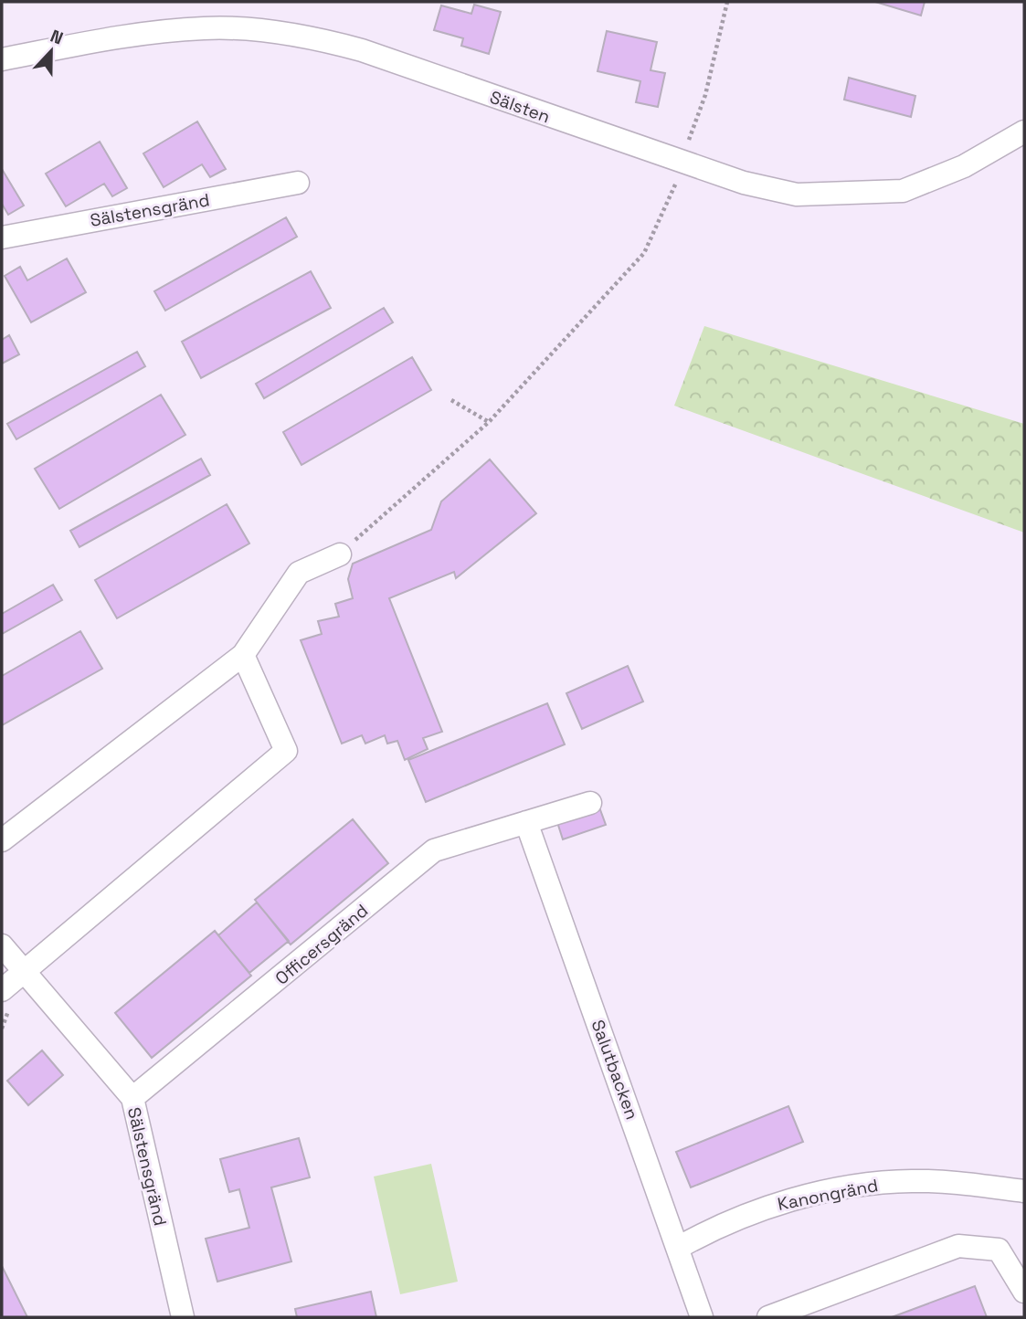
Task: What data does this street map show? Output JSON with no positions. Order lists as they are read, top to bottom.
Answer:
{
  "streets": {
    "street": [
      "Sälsten",
      "Sälstensgränd",
      "Officersgränd",
      "Salutbacken",
      "Kanongränd"
    ]
  },
  "crossings": [
    ["Sälstensgränd", "Officersgränd"],
    ["Officersgränd", "Salutbacken"],
    ["Salutbacken", "Kanongränd"]
  ],
  "north": "top"
}
